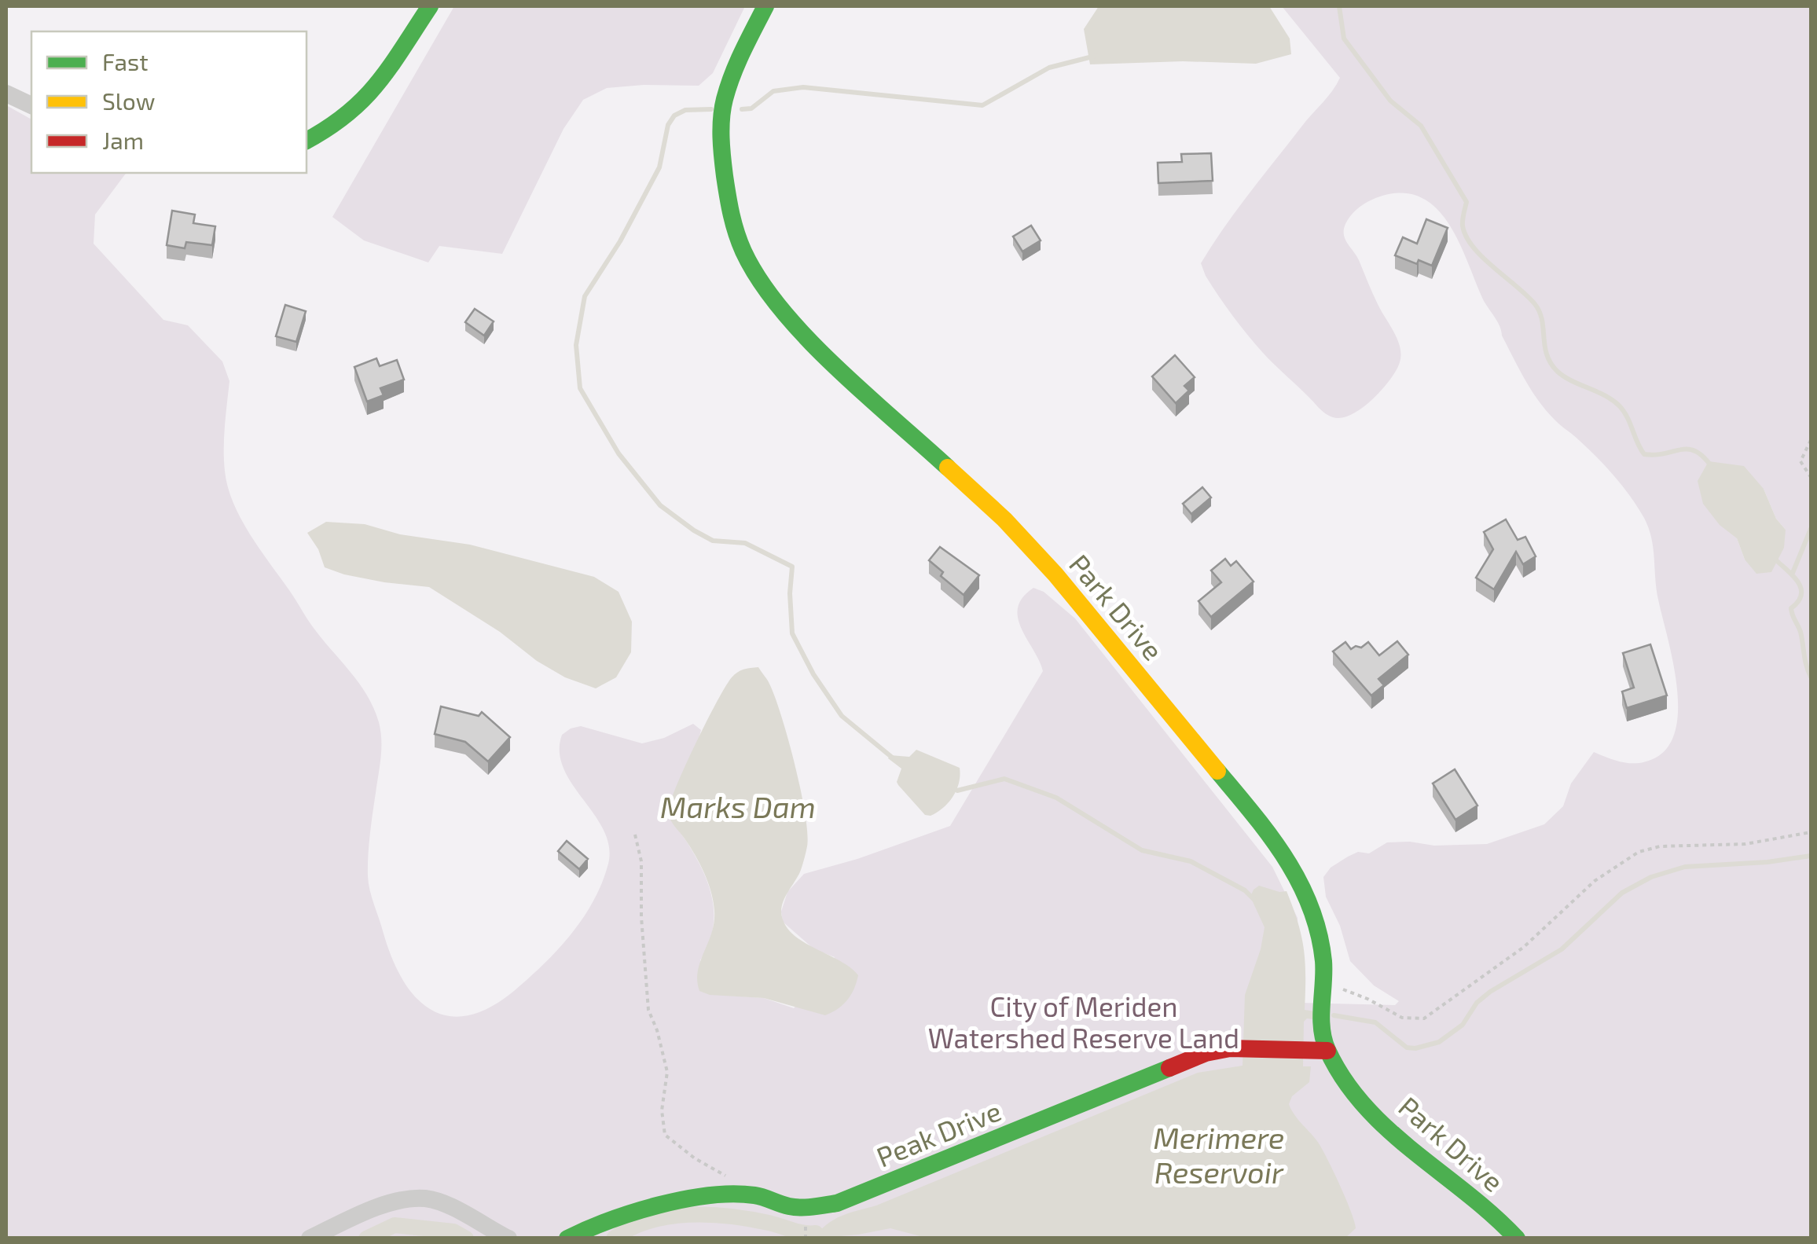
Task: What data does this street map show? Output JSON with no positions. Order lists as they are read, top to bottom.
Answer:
{
  "streets": {
    "street": ["Park Drive", "Peak Drive"]
  },
  "crossings": [
    ["Park Drive", "Peak Drive"]
  ],
  "water": ["Marks Dam", "Merimere Reservoir"],
  "parks": ["City of Meriden Watershed Reserve Land"],
  "legend": ["Fast", "Slow", "Jam"]
}
